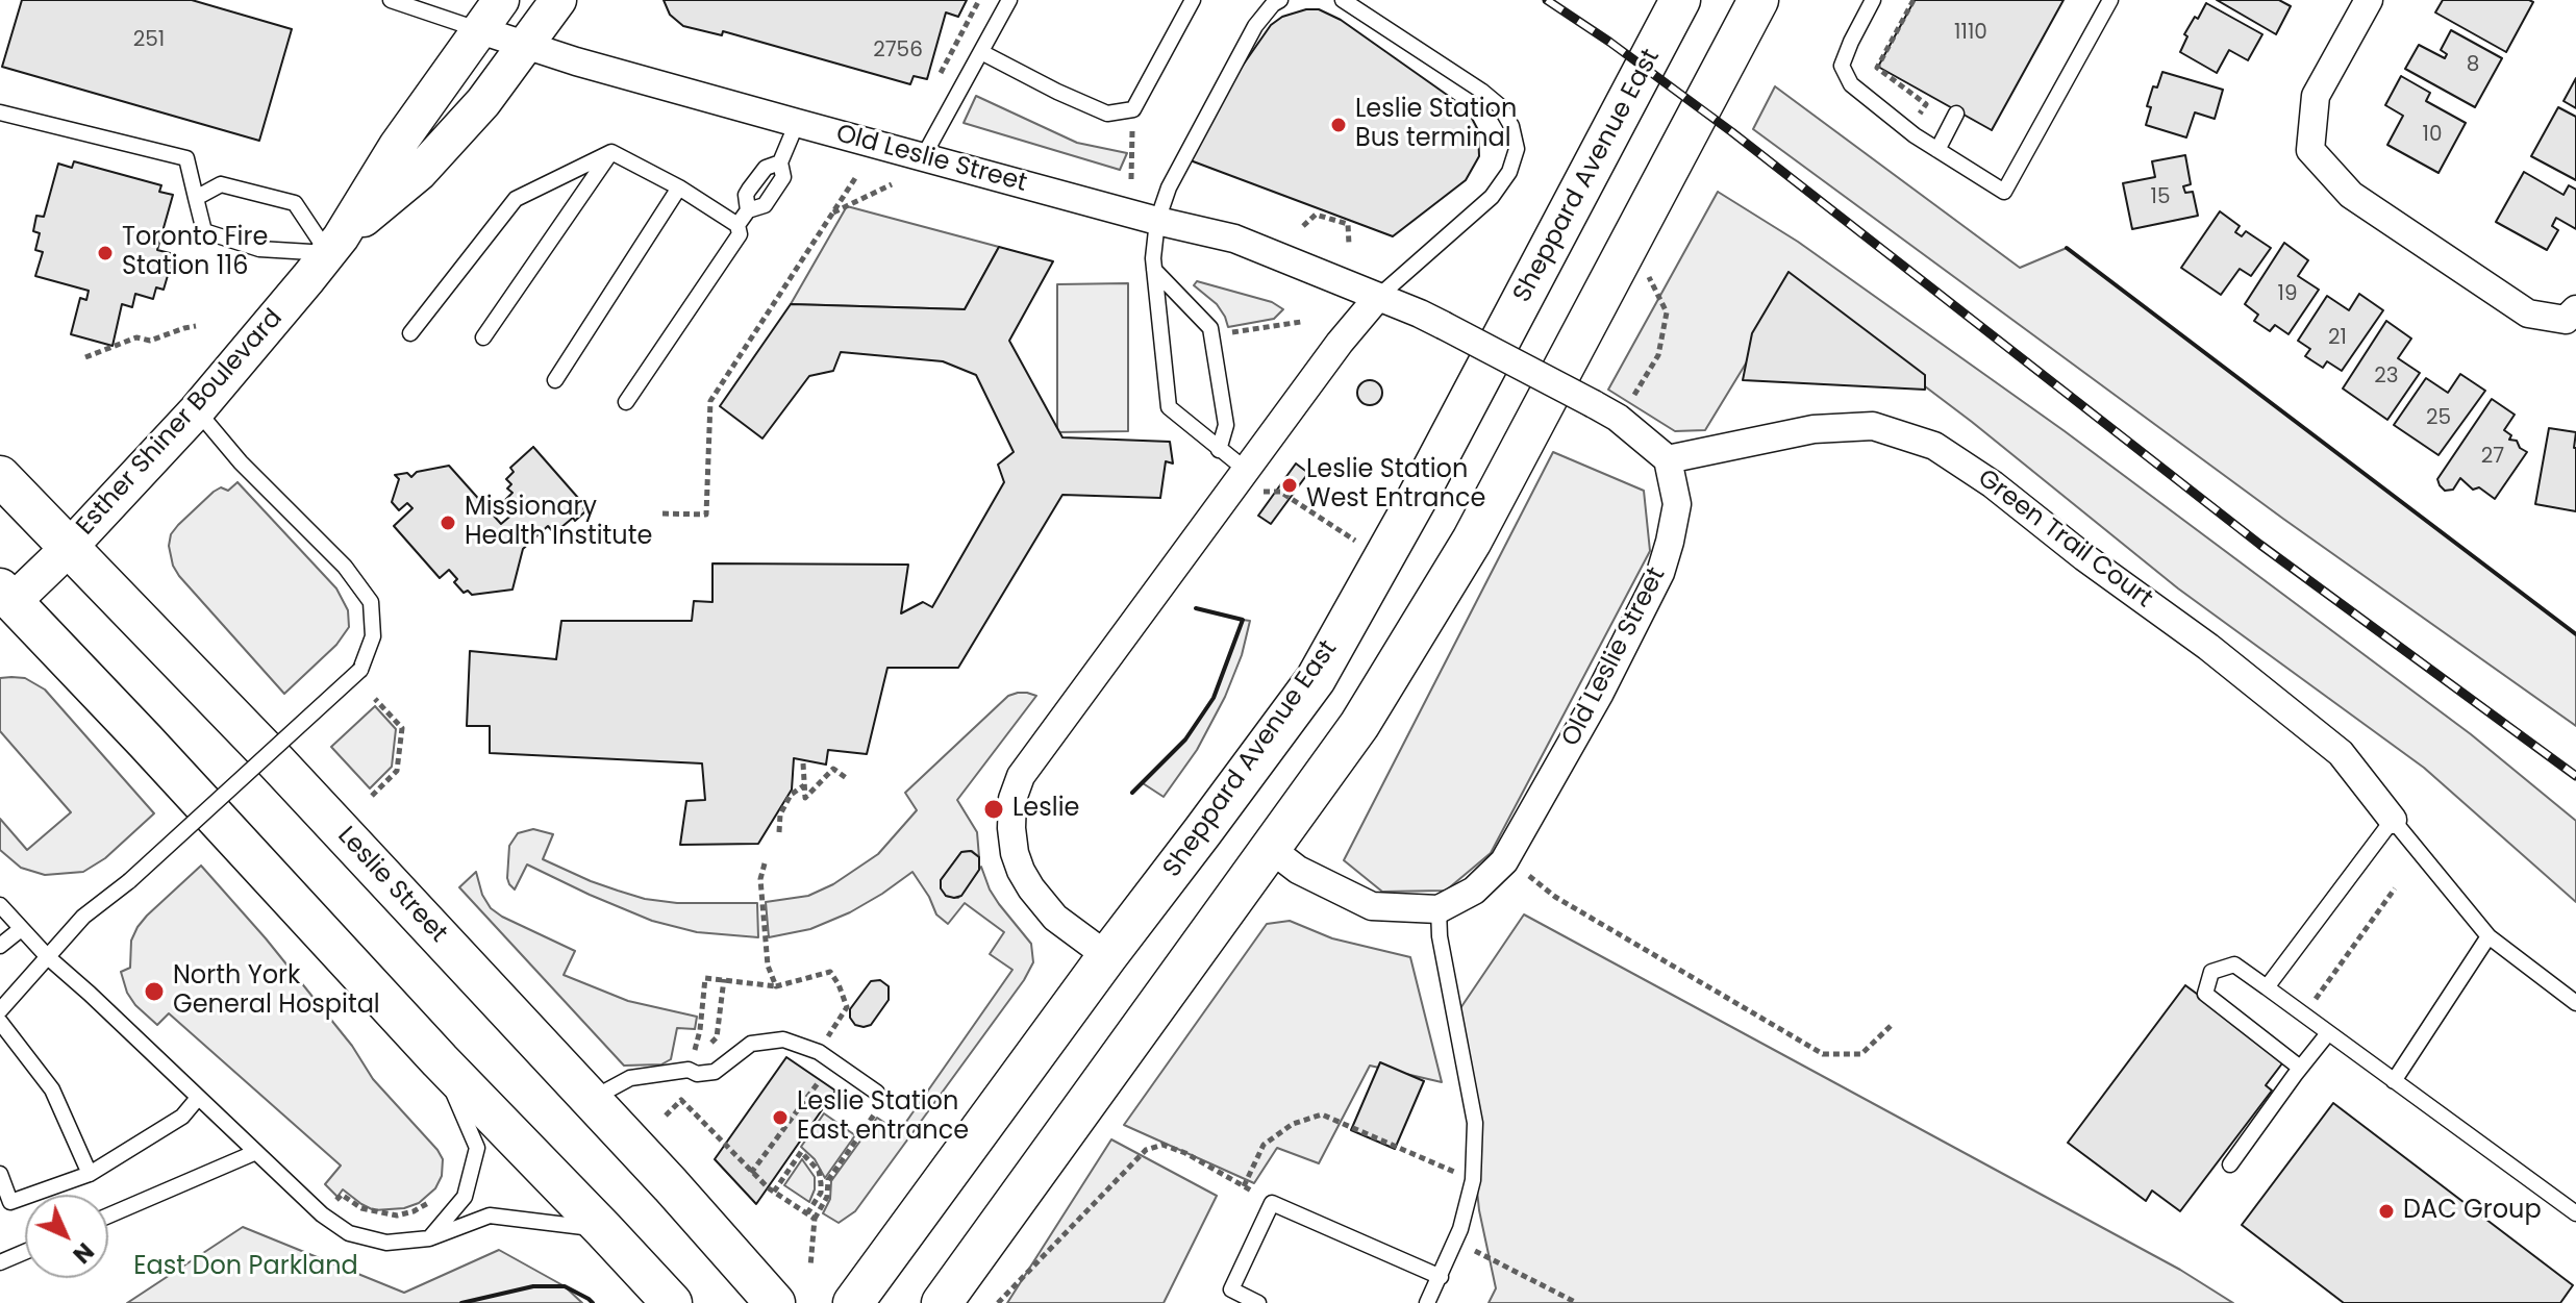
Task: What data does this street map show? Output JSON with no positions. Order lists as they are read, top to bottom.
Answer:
{
  "streets": {
    "main road": ["Sheppard Avenue East", "Leslie Street"],
    "street": ["Old Leslie Street", "Esther Shiner Boulevard", "Green Trail Court"]
  },
  "crossings": [
    ["Old Leslie Street", "Esther Shiner Boulevard"],
    ["Old Leslie Street", "Green Trail Court"],
    ["Esther Shiner Boulevard", "Leslie Street"]
  ],
  "parks": ["East Don Parkland"],
  "places": [
    "Leslie Station Bus terminal",
    "Toronto Fire Station 116",
    "Leslie Station West Entrance",
    "Missionary Health Institute",
    "Leslie",
    "North York General Hospital",
    "Leslie Station East entrance",
    "DAC Group"
  ],
  "house_numbers": [
    "1110",
    "251",
    "2756",
    "8",
    "10",
    "15",
    "19",
    "21",
    "23",
    "25",
    "27"
  ],
  "north": "bottom right"
}
